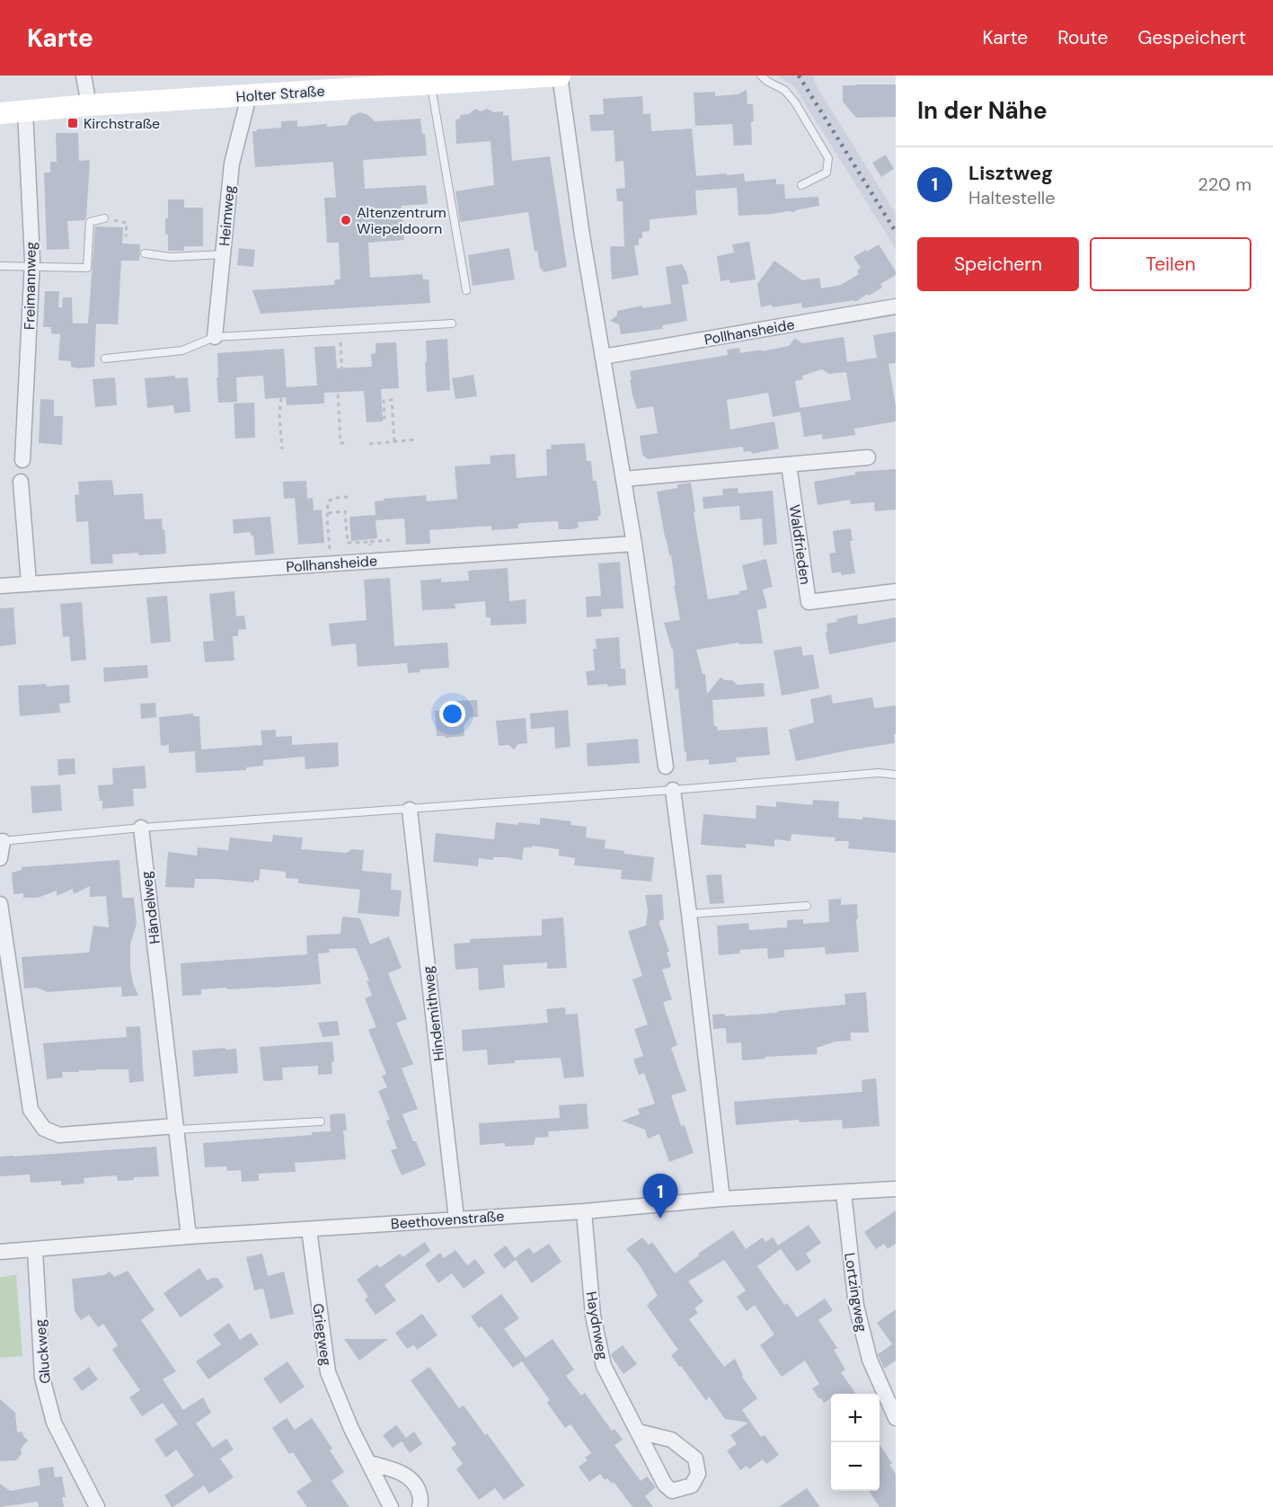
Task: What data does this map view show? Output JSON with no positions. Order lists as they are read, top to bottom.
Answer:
{
  "streets": {
    "street": [
      "Holter Straße",
      "Heimweg",
      "Freimannweg",
      "Pollhansheide",
      "Waldfrieden",
      "Händelweg",
      "Hindemithweg",
      "Beethovenstraße",
      "Lortzingweg",
      "Haydnweg",
      "Griegweg",
      "Gluckweg"
    ]
  },
  "crossings": [
    ["Holter Straße", "Heimweg"],
    ["Holter Straße", "Freimannweg"],
    ["Händelweg", "Beethovenstraße"],
    ["Hindemithweg", "Beethovenstraße"],
    ["Beethovenstraße", "Lortzingweg"],
    ["Beethovenstraße", "Haydnweg"],
    ["Beethovenstraße", "Griegweg"],
    ["Beethovenstraße", "Gluckweg"]
  ],
  "places": {
    "transit": ["Kirchstraße"],
    "other": ["Altenzentrum Wiepeldoorn"]
  },
  "page": {
    "header": "Karte",
    "nav": ["Karte", "Route", "Gespeichert"],
    "heading": "In der Nähe",
    "list": [
      {
        "mark": "1",
        "name": "Lisztweg",
        "note": "Haltestelle",
        "value": "220 m"
      }
    ],
    "buttons": ["Speichern", "Teilen"],
    "pins": "1",
    "map_buttons": ["+", "−"]
  }
}
